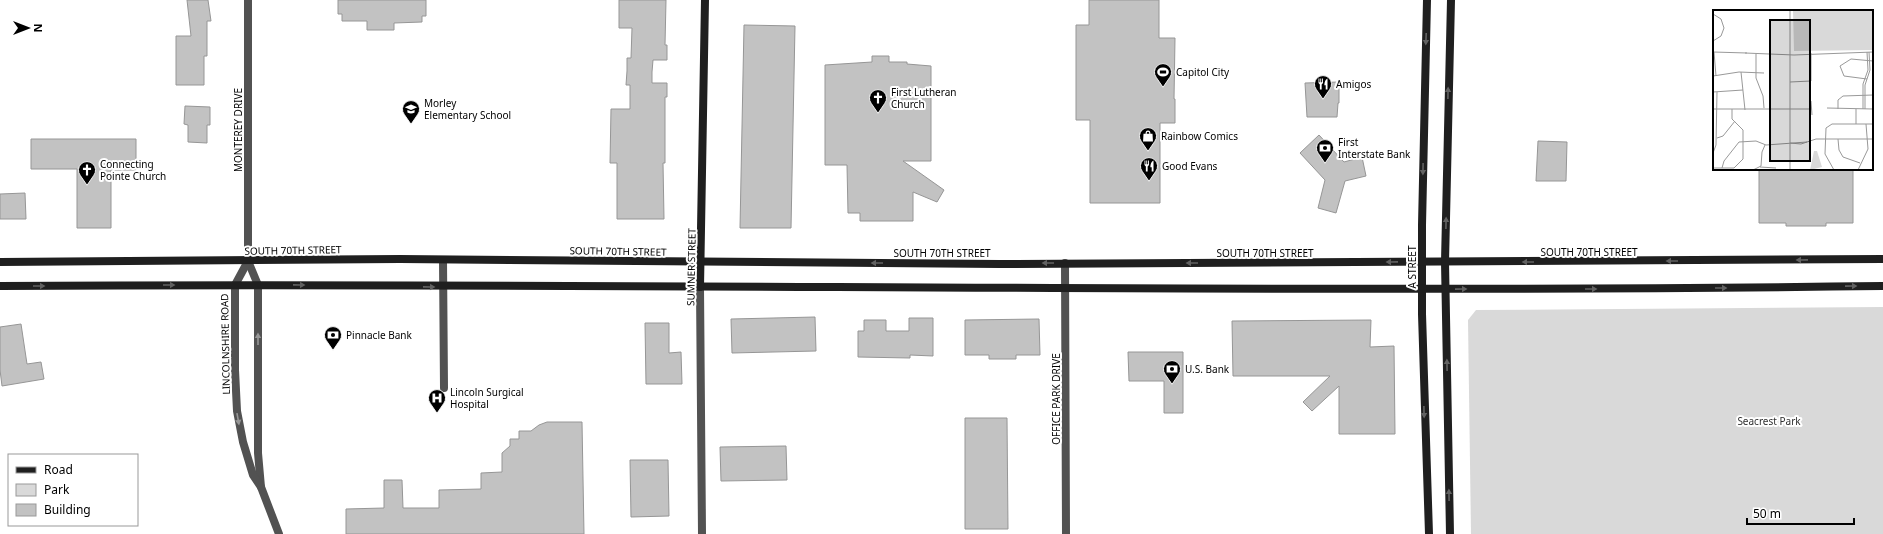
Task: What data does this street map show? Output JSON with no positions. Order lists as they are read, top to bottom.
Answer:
{
  "streets": {
    "main road": ["SOUTH 70TH STREET", "SUMNER STREET", "A STREET"],
    "street": ["MONTEREY DRIVE", "LINCOLNSHIRE ROAD", "OFFICE PARK DRIVE"]
  },
  "crossings": [
    ["MONTEREY DRIVE", "SOUTH 70TH STREET"],
    ["MONTEREY DRIVE", "LINCOLNSHIRE ROAD"],
    ["SOUTH 70TH STREET", "SUMNER STREET"],
    ["SOUTH 70TH STREET", "A STREET"],
    ["SOUTH 70TH STREET", "LINCOLNSHIRE ROAD"],
    ["SOUTH 70TH STREET", "OFFICE PARK DRIVE"]
  ],
  "parks": ["Seacrest Park"],
  "places": {
    "sports": ["Capitol City"],
    "restaurant": ["Amigos", "Good Evans"],
    "church": ["First Lutheran Church", "Connecting Pointe Church"],
    "school or university": ["Morley Elementary School"],
    "shop": ["Rainbow Comics"],
    "bank": ["First Interstate Bank", "Pinnacle Bank", "U.S. Bank"],
    "hospital": ["Lincoln Surgical Hospital"]
  },
  "legend": ["Road", "Park", "Building"],
  "scale_bar": "50 m",
  "north": "right"
}
